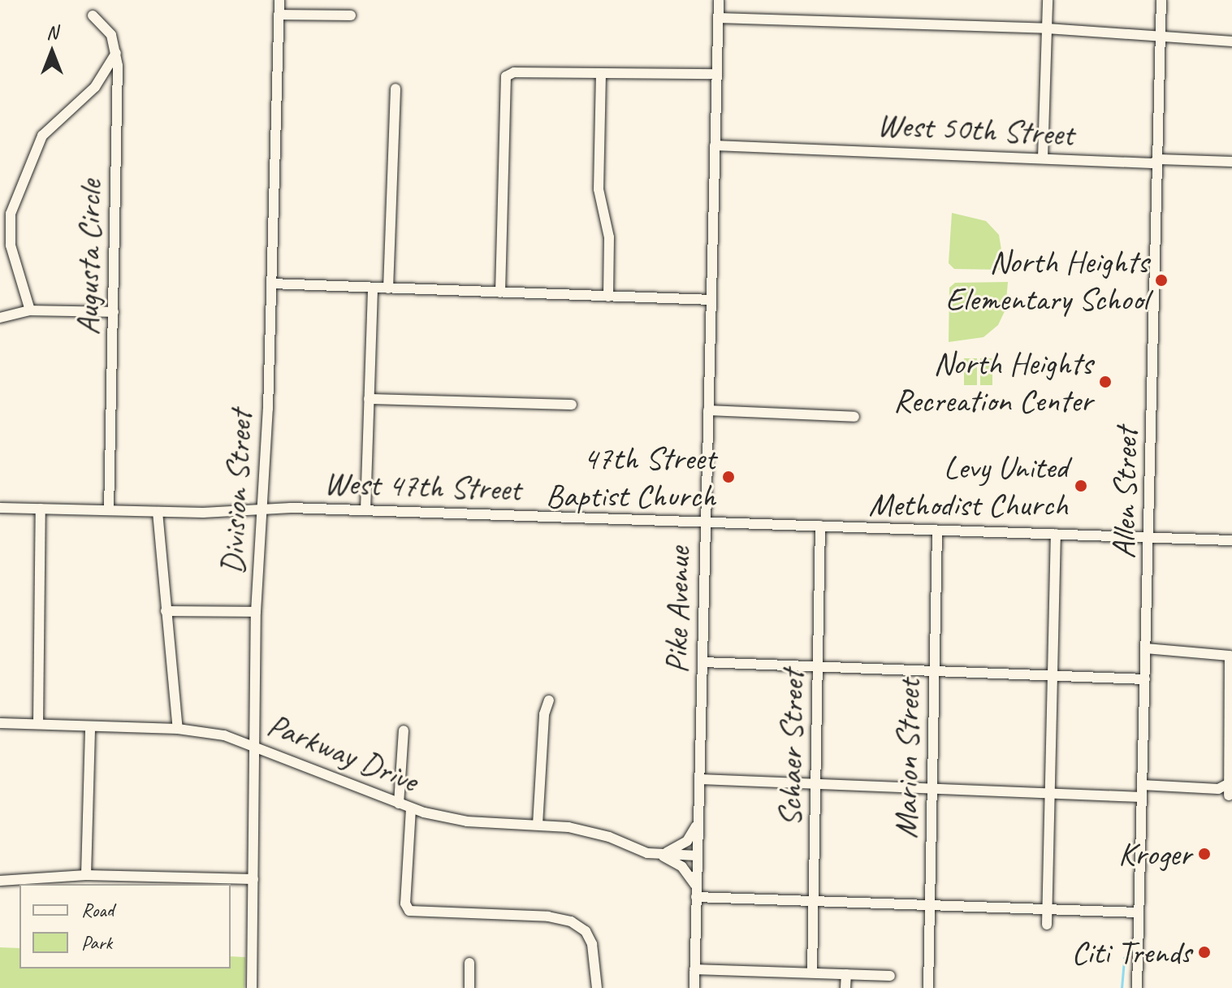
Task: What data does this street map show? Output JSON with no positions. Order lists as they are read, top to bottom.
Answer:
{
  "streets": {
    "street": [
      "West 50th Street",
      "Augusta Circle",
      "West 47th Street",
      "Division Street",
      "Allen Street",
      "Pike Avenue",
      "Schaer Street",
      "Parkway Drive",
      "Marion Street"
    ]
  },
  "crossings": [
    ["West 50th Street", "Allen Street"],
    ["West 50th Street", "Pike Avenue"],
    ["Augusta Circle", "West 47th Street"],
    ["West 47th Street", "Division Street"],
    ["West 47th Street", "Allen Street"],
    ["West 47th Street", "Pike Avenue"],
    ["West 47th Street", "Schaer Street"],
    ["West 47th Street", "Marion Street"],
    ["Division Street", "Parkway Drive"],
    ["Pike Avenue", "Parkway Drive"]
  ],
  "places": [
    "North Heights Elementary School",
    "North Heights Recreation Center",
    "47th Street Baptist Church",
    "Levy United Methodist Church",
    "Kroger",
    "Citi Trends"
  ],
  "legend": ["Road", "Park"],
  "north": "top"
}
